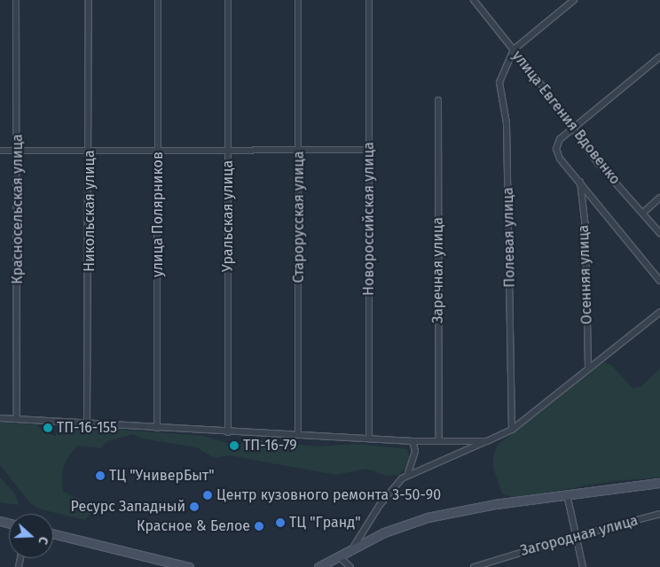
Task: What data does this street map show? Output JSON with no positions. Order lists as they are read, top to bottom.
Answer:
{
  "streets": {
    "street": [
      "улица Евгения Вдовенко",
      "Красносельская улица",
      "Никольская улица",
      "улица Полярников",
      "Уральская улица",
      "Старорусская улица",
      "Новороссийская улица",
      "Полевая улица",
      "Заречная улица",
      "Осенняя улица",
      "Загородная улица"
    ]
  },
  "crossings": [
    ["улица Евгения Вдовенко", "Полевая улица"]
  ],
  "places": [
    "ТП-16-155",
    "ТП-16-79",
    "ТЦ \"УниверБыт\"",
    "Центр кузовного ремонта 3-50-90",
    "Ресурс Западный",
    "ТЦ \"Гранд\"",
    "Красное & Белое"
  ],
  "north": "right"
}
